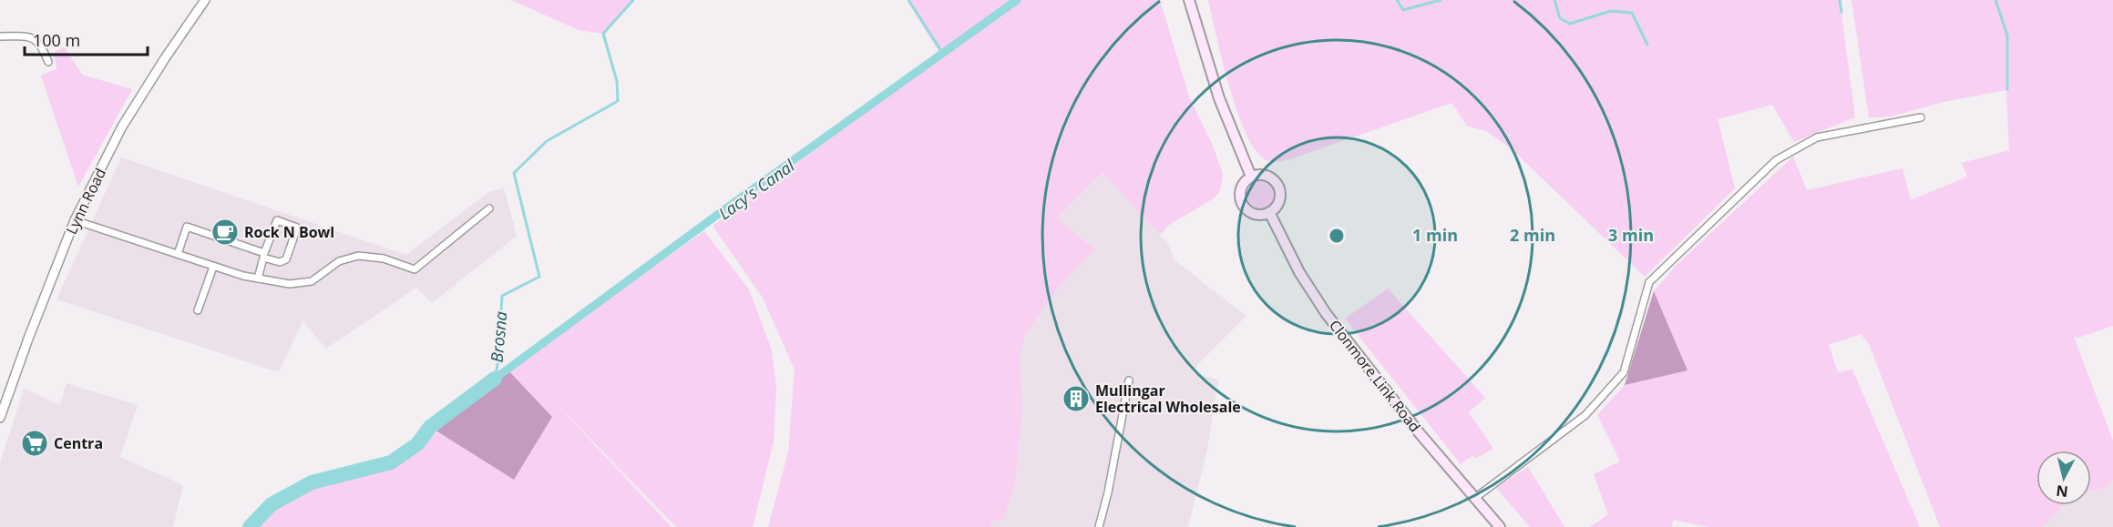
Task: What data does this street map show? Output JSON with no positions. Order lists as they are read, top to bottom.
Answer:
{
  "streets": {
    "main road": ["Clonmore Link Road"],
    "street": ["Lynn Road"]
  },
  "water": ["Lacy's Canal", "Brosna"],
  "places": {
    "cafe": ["Rock N Bowl"],
    "building": ["Mullingar Electrical Wholesale"],
    "supermarket": ["Centra"]
  },
  "scale_bar": "100 m",
  "north": "bottom",
  "rings": ["1 min", "2 min", "3 min"]
}
